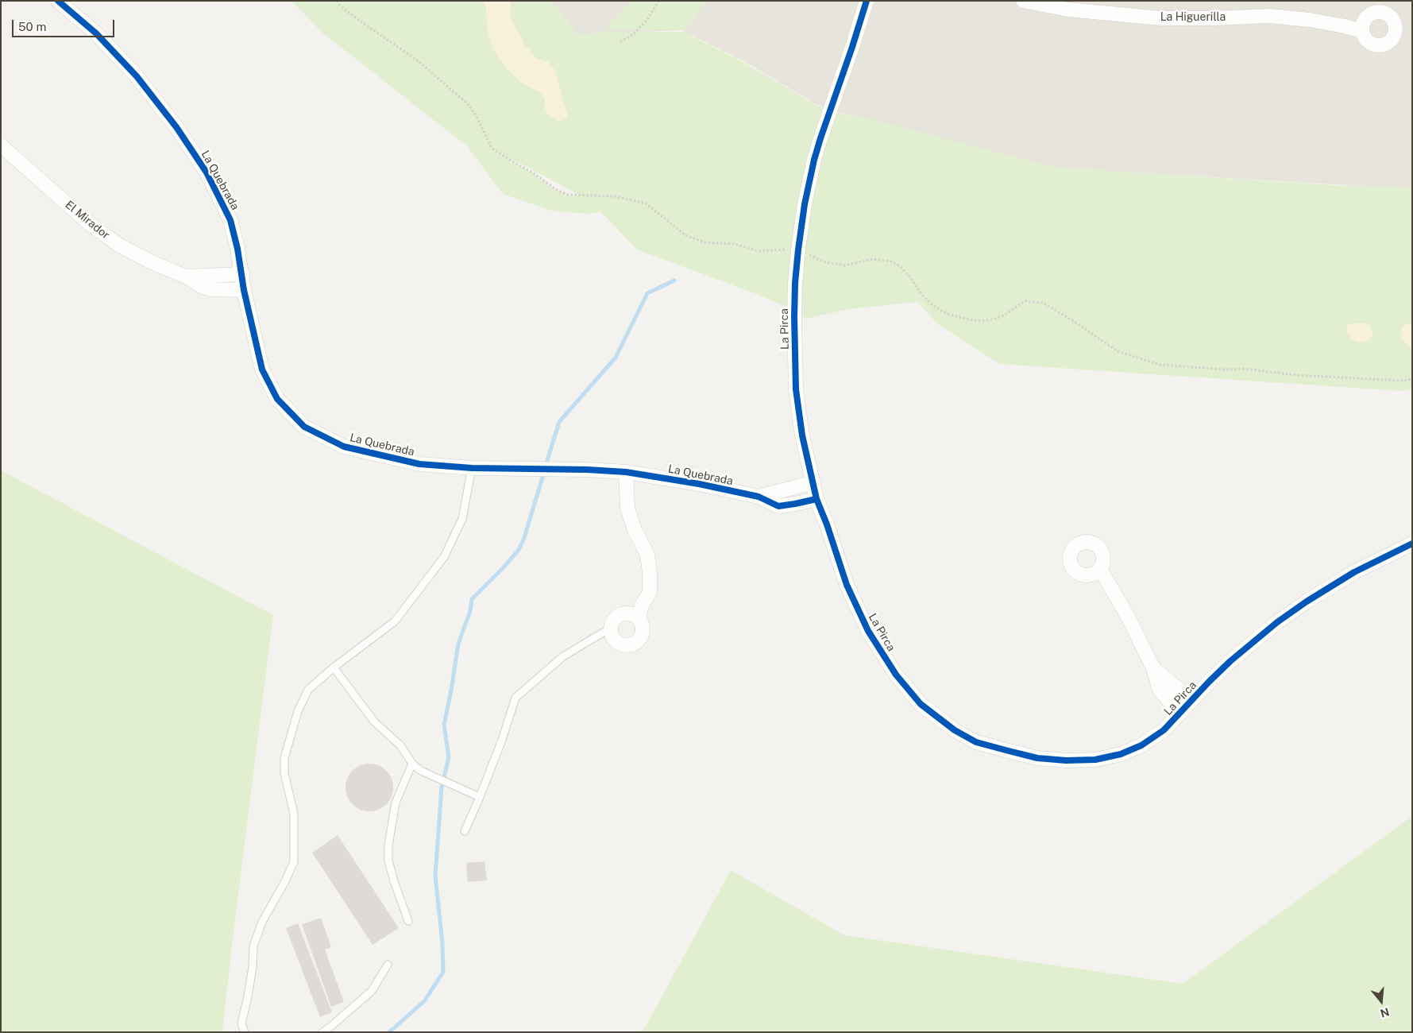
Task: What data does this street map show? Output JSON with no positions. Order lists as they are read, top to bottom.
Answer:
{
  "streets": {
    "street": [
      "La Higuerilla",
      "La Quebrada",
      "El Mirador",
      "La Pirca"
    ]
  },
  "crossings": [
    ["La Quebrada", "El Mirador"],
    ["La Quebrada", "La Pirca"]
  ],
  "scale_bar": "50 m",
  "north": "bottom"
}
